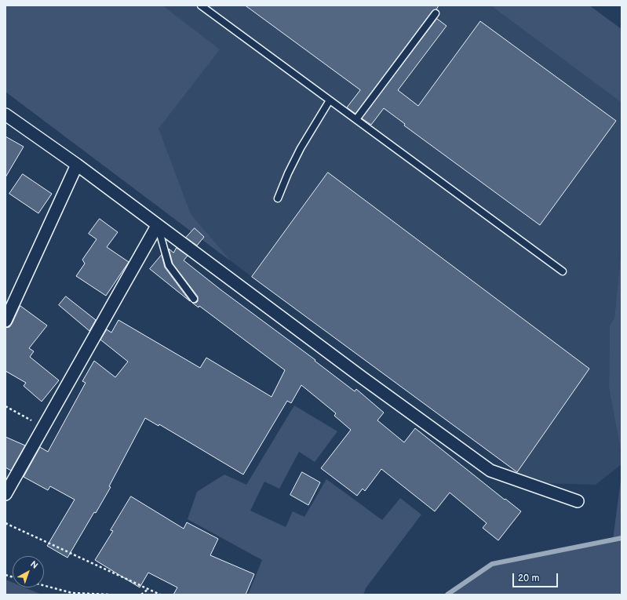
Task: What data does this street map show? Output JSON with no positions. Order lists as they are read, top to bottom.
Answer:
{
  "scale_bar": "20 m",
  "north": "top right"
}
